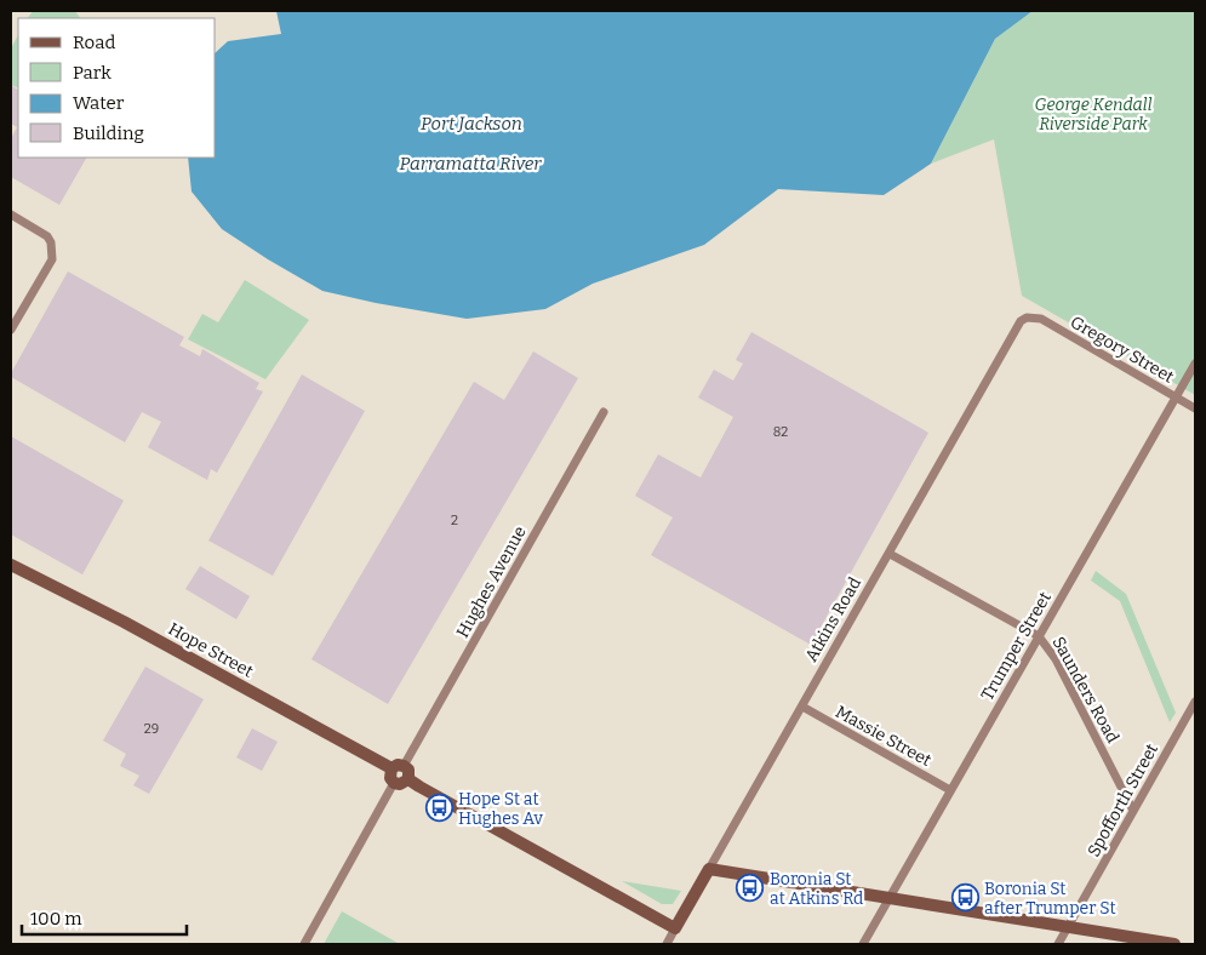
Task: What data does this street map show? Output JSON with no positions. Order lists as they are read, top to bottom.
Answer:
{
  "streets": {
    "street": [
      "Gregory Street",
      "Hughes Avenue",
      "Atkins Road",
      "Trumper Street",
      "Hope Street",
      "Saunders Road",
      "Massie Street",
      "Spofforth Street"
    ]
  },
  "crossings": [
    ["Gregory Street", "Atkins Road"],
    ["Gregory Street", "Trumper Street"],
    ["Hughes Avenue", "Hope Street"],
    ["Atkins Road", "Saunders Road"],
    ["Atkins Road", "Massie Street"],
    ["Trumper Street", "Saunders Road"],
    ["Trumper Street", "Massie Street"],
    ["Saunders Road", "Spofforth Street"]
  ],
  "water": ["Port Jackson", "Parramatta River"],
  "parks": ["George Kendall Riverside Park"],
  "places": {
    "bus stop": ["Hope St at Hughes Av", "Boronia St at Atkins Rd", "Boronia St after Trumper St"]
  },
  "house_numbers": ["82", "2", "29"],
  "legend": [
    "Road",
    "Park",
    "Water",
    "Building"
  ],
  "scale_bar": "100 m"
}
